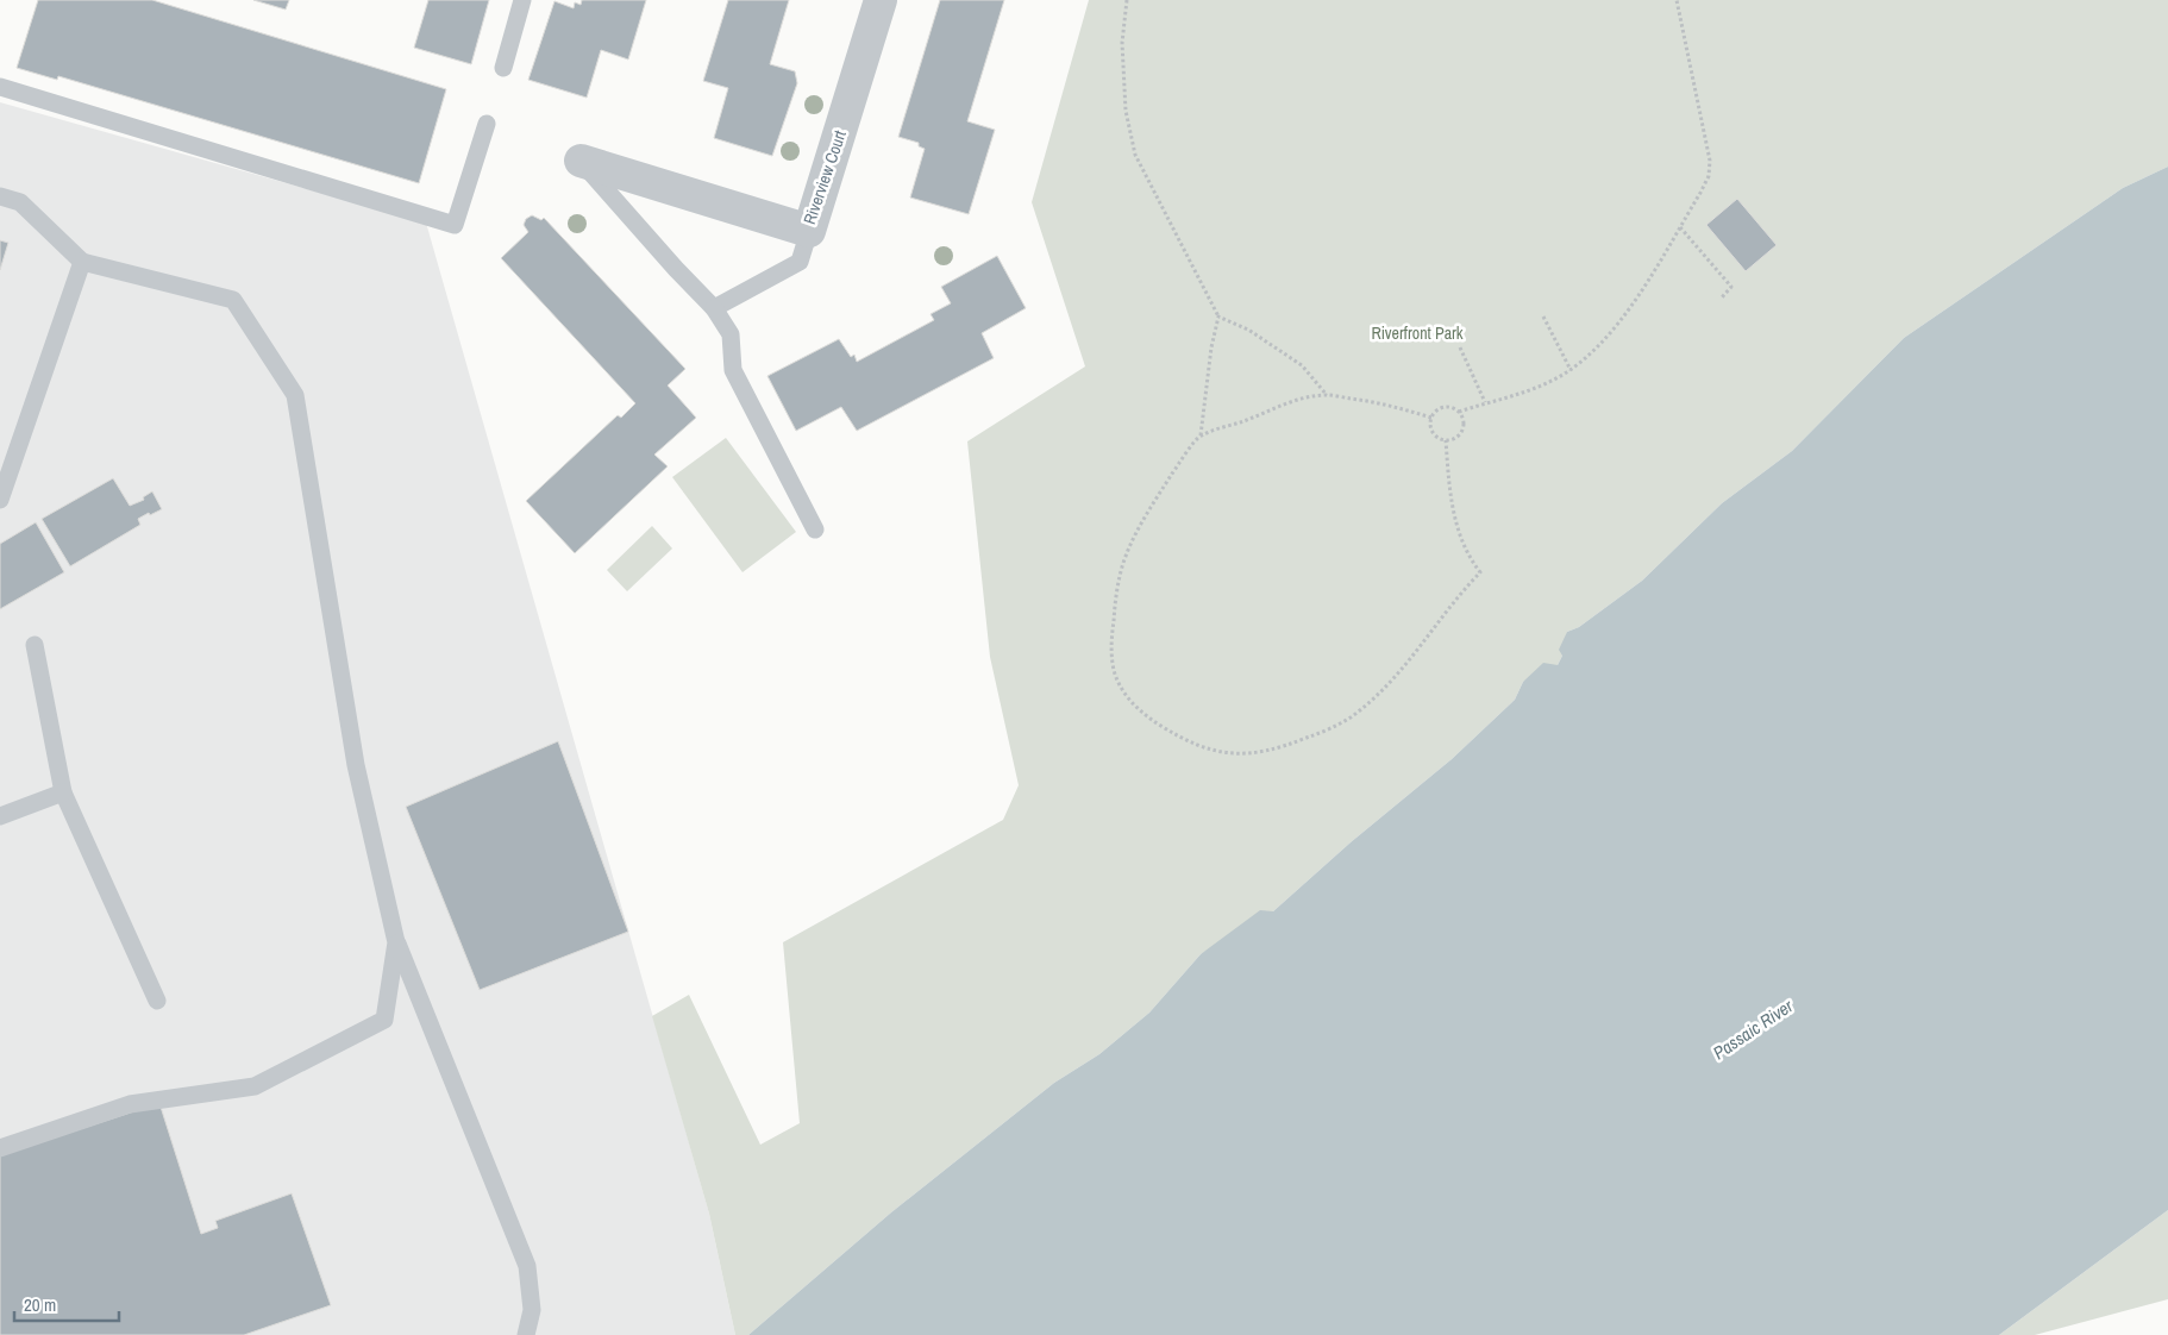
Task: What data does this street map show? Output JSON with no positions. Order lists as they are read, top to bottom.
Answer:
{
  "streets": {
    "street": ["Riverview Court"]
  },
  "water": ["Passaic River"],
  "parks": ["Riverfront Park"],
  "scale_bar": "20 m"
}
